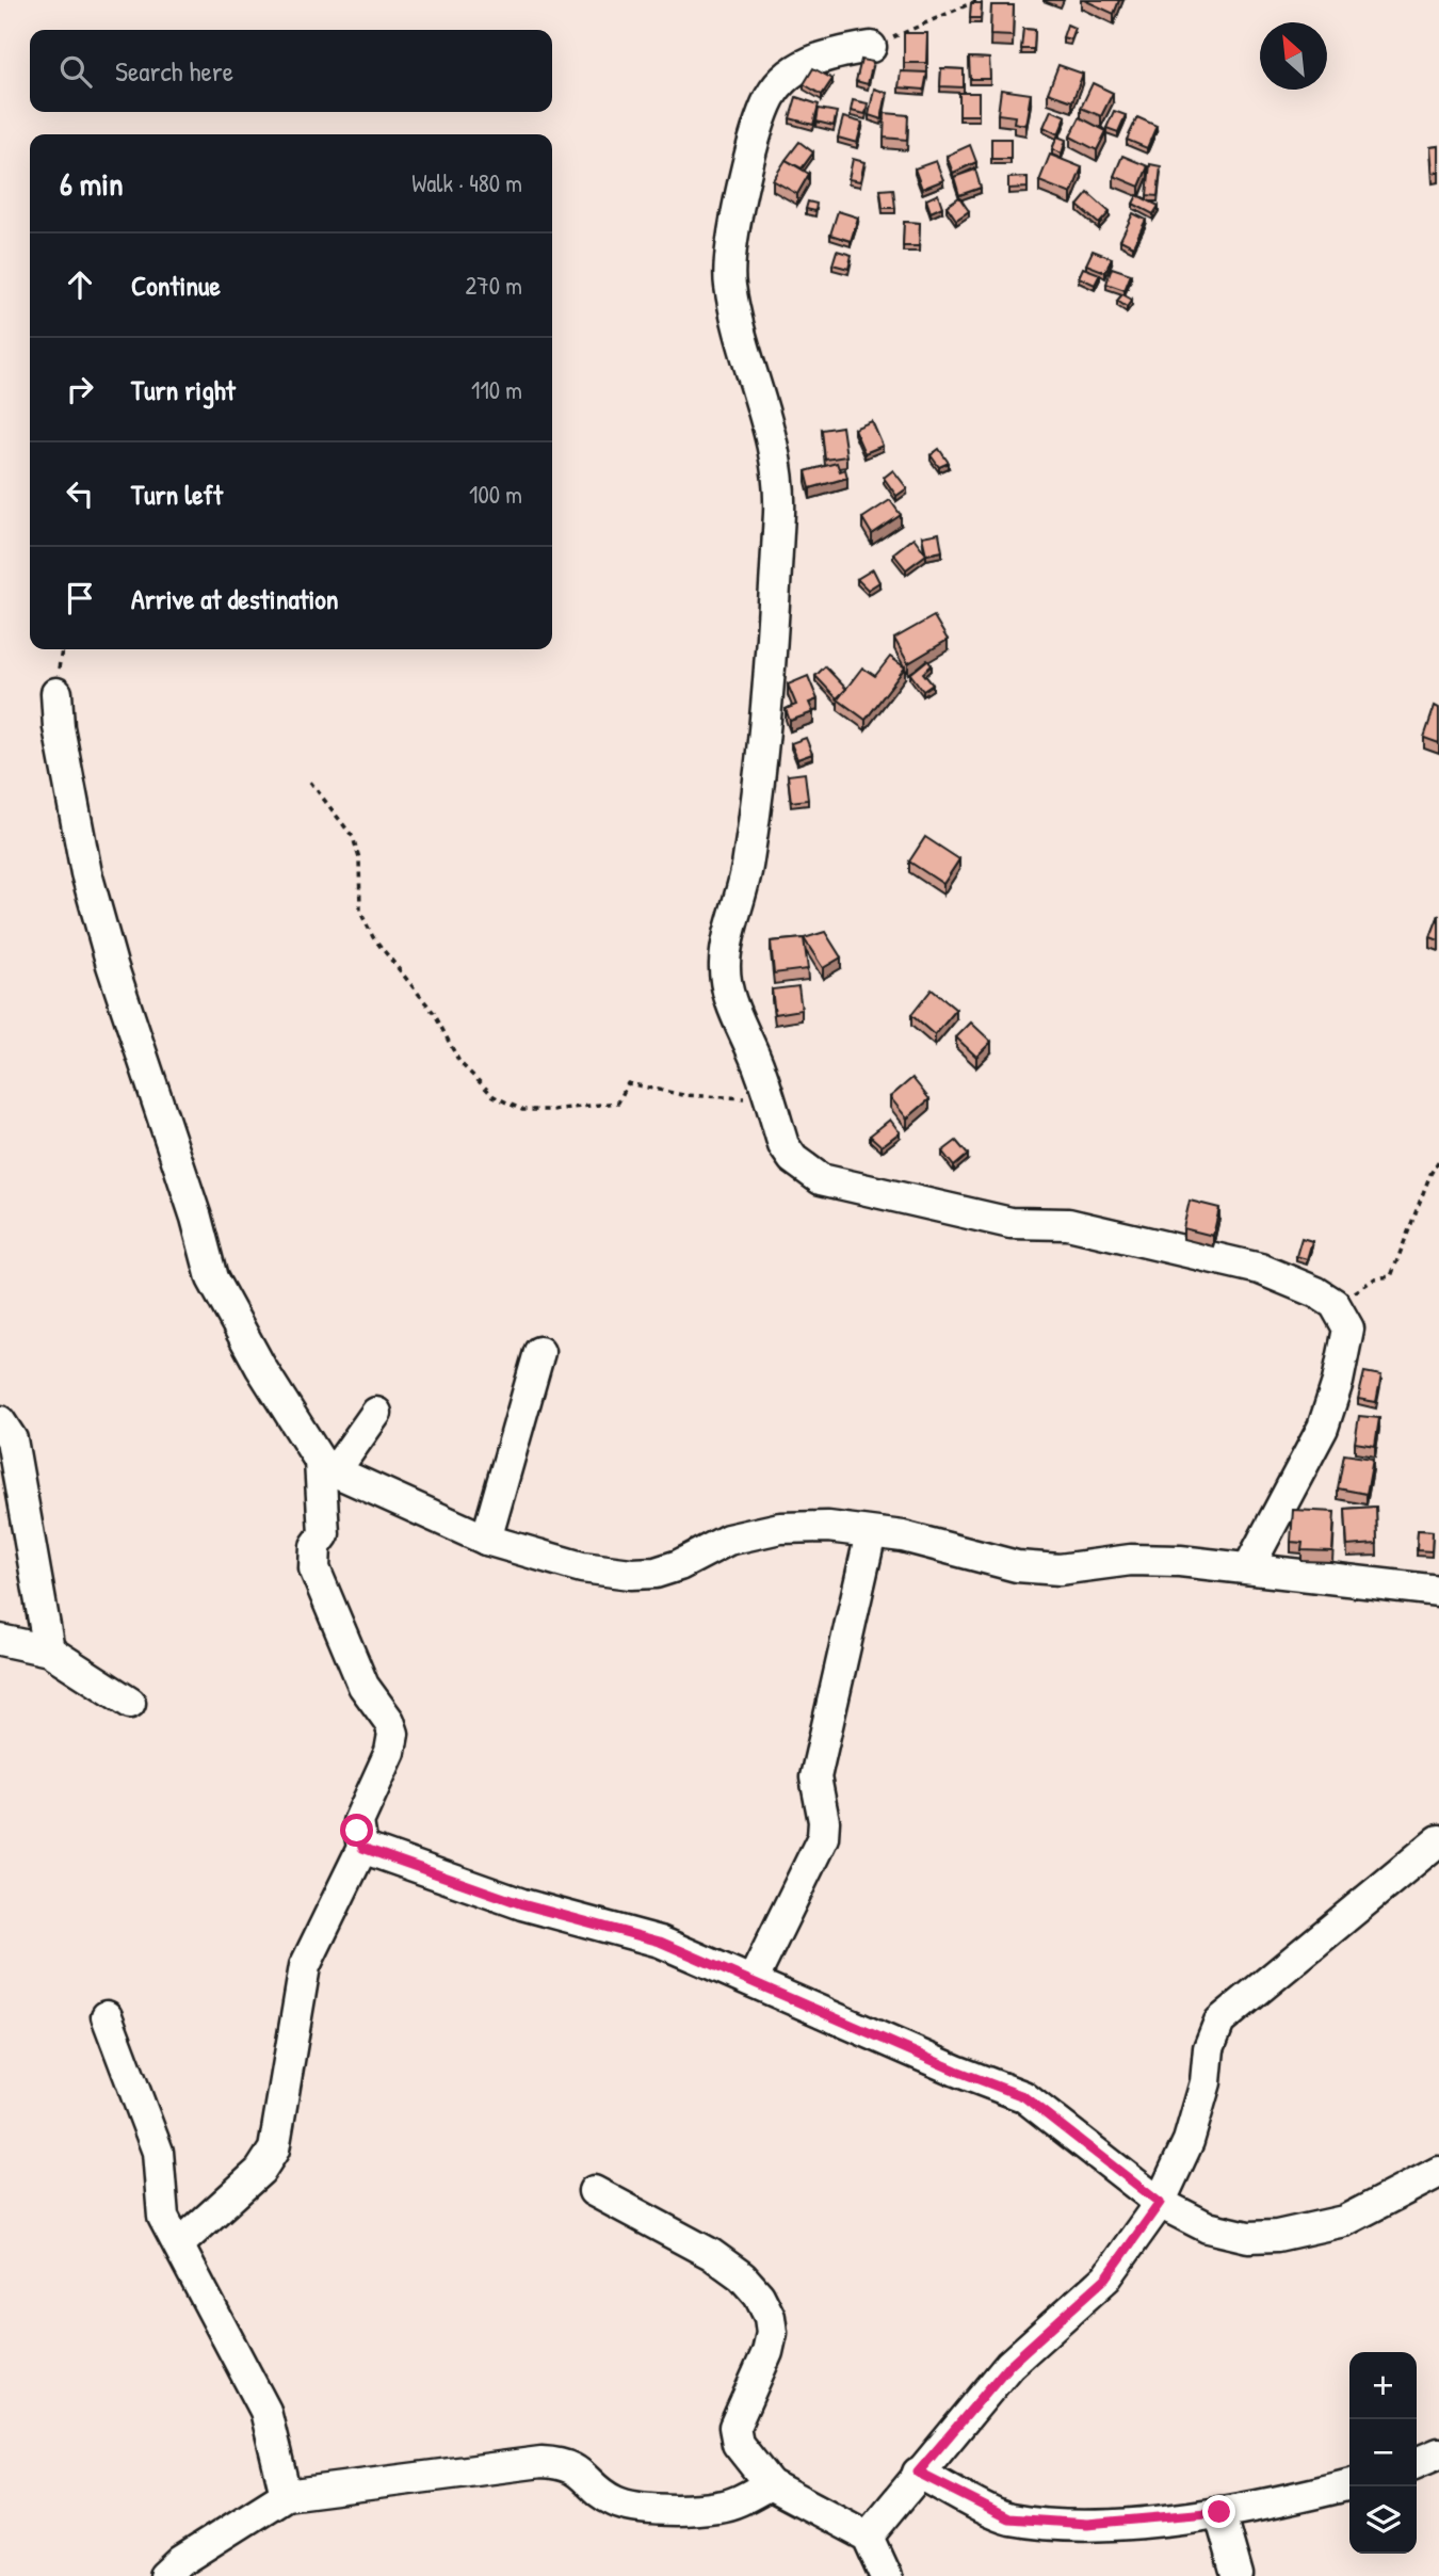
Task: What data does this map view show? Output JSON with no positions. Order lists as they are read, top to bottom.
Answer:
{
  "north": "top left",
  "page": {
    "search": "Search here",
    "heading": ["6 min", "Walk · 480 m"],
    "list": [
      ["Continue", "270 m"],
      ["Turn right", "110 m"],
      ["Turn left", "100 m"],
      "Arrive at destination"
    ],
    "map_buttons": ["+", "−"]
  }
}
